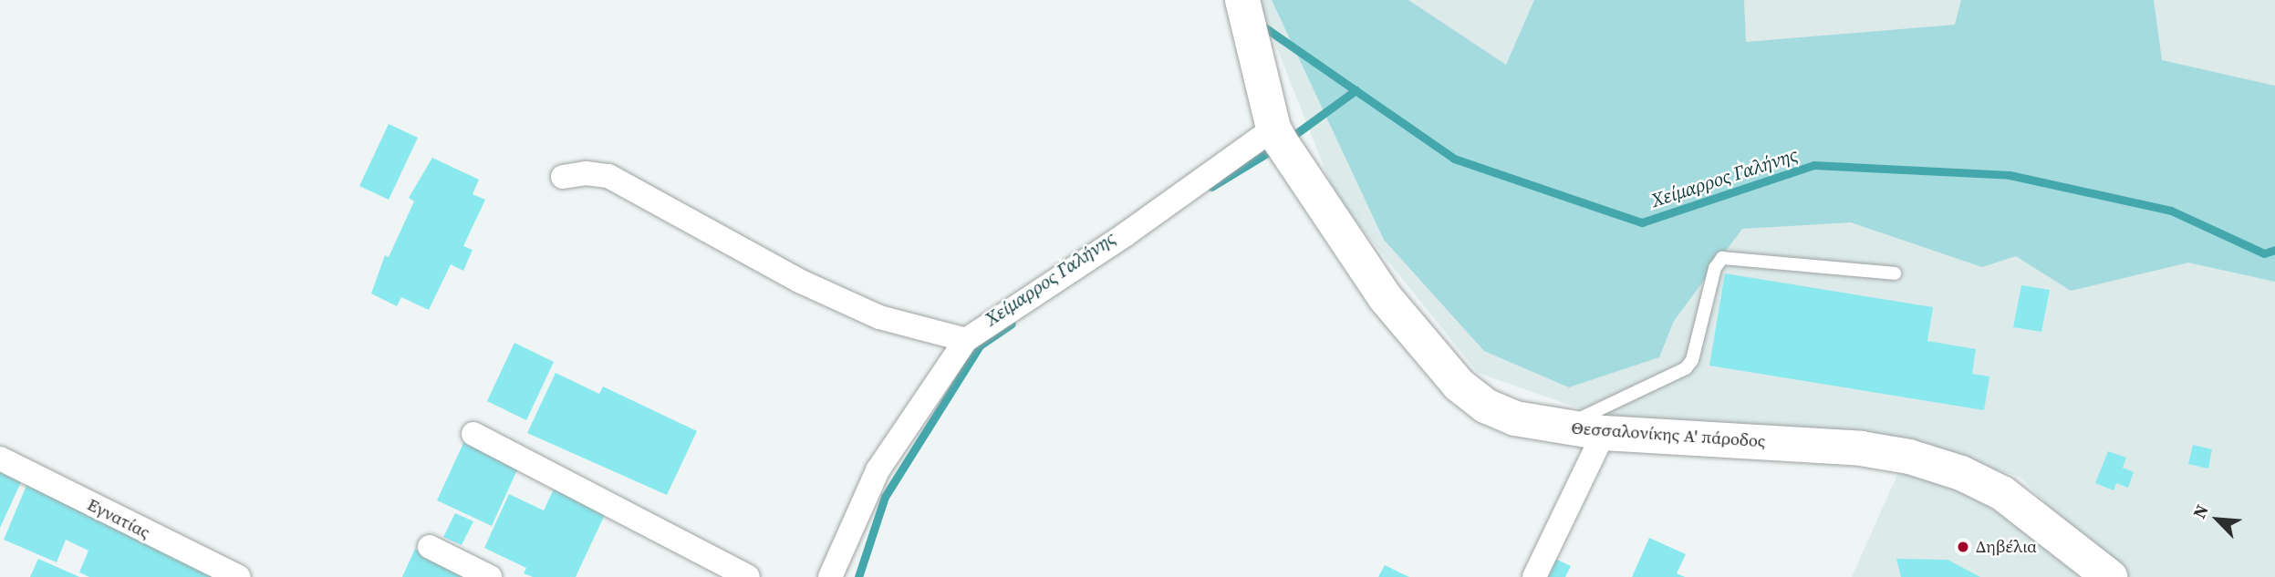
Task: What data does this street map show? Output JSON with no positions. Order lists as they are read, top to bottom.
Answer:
{
  "streets": {
    "street": ["Θεσσαλονίκης Α' πάροδος", "Εγνατίας"]
  },
  "water": ["Χείμαρρος Γαλήνης"],
  "places": ["Δηβέλια"],
  "north": "top left"
}
